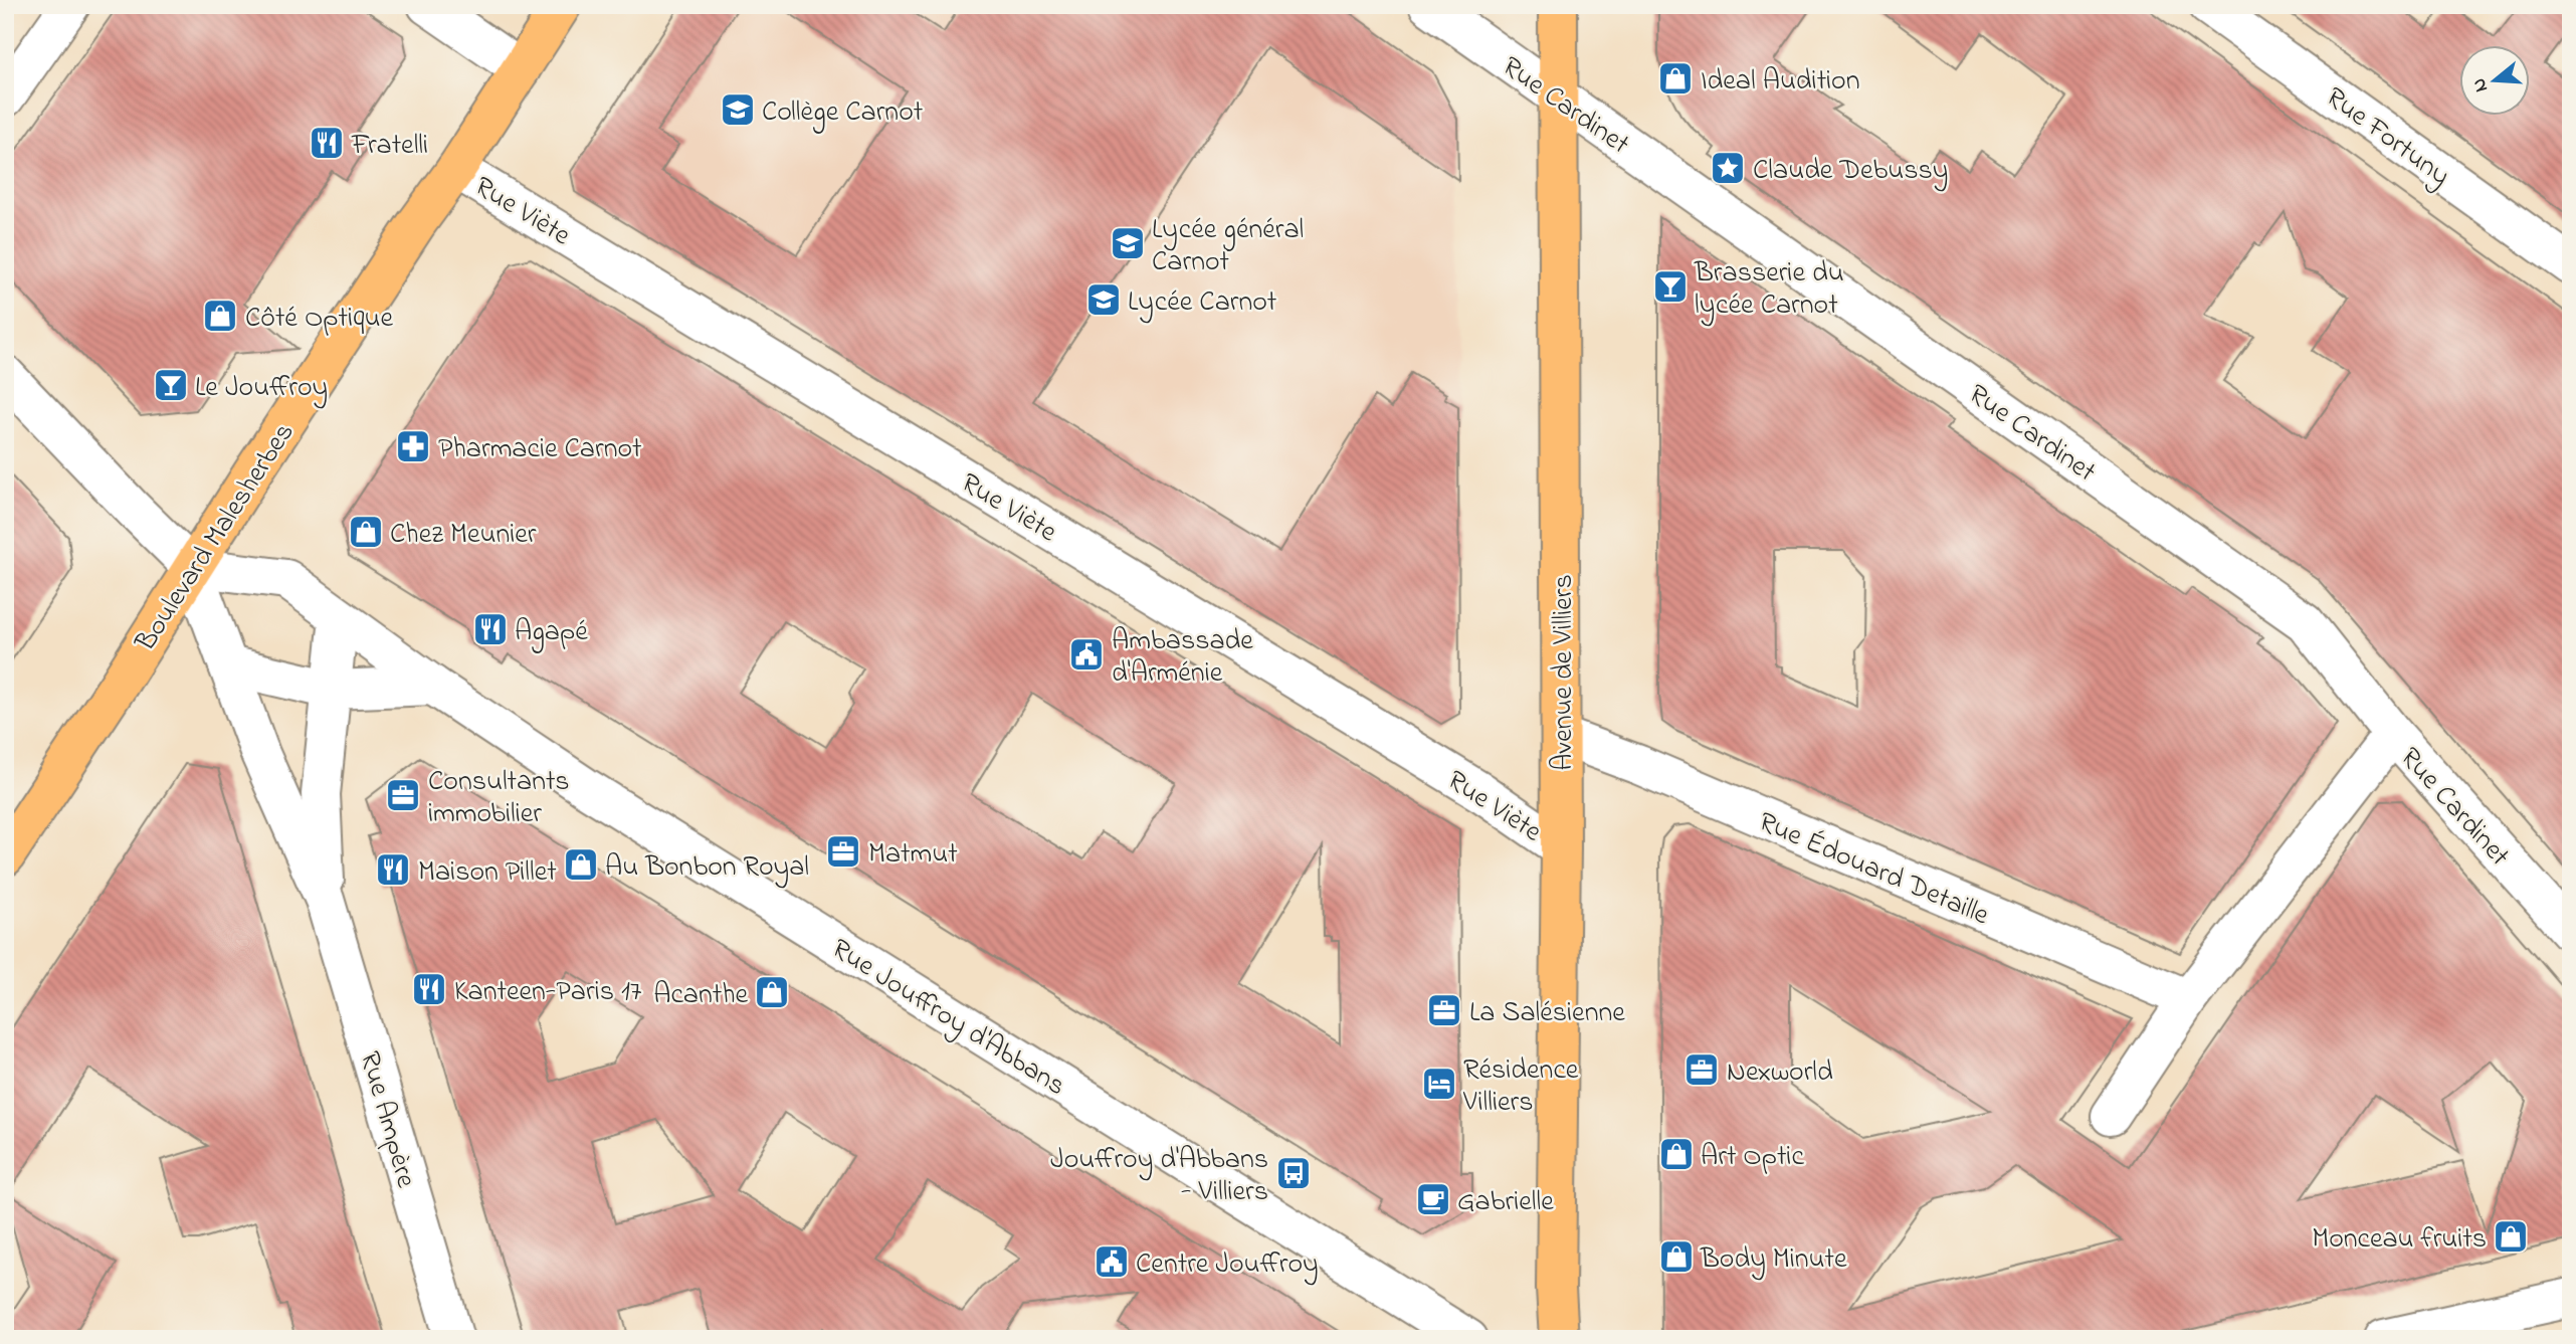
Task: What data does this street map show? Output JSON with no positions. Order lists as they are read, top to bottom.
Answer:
{
  "streets": {
    "main road": ["Boulevard Malesherbes", "Avenue de Villiers"],
    "street": [
      "Rue Cardinet",
      "Rue Fortuny",
      "Rue Viète",
      "Rue Édouard Detaille",
      "Rue Jouffroy d'Abbans",
      "Rue Ampère"
    ]
  },
  "crossings": [
    ["Rue Cardinet", "Avenue de Villiers"],
    ["Rue Viète", "Boulevard Malesherbes"],
    ["Rue Viète", "Avenue de Villiers"],
    ["Boulevard Malesherbes", "Rue Jouffroy d'Abbans"],
    ["Avenue de Villiers", "Rue Édouard Detaille"],
    ["Rue Jouffroy d'Abbans", "Rue Ampère"]
  ],
  "places": {
    "shop": [
      "Ideal Audition",
      "Côté Optique",
      "Chez Meunier",
      "Au Bonbon Royal",
      "Acanthe",
      "Art Optic",
      "Monceau fruits",
      "Body Minute"
    ],
    "school or university": ["Collège Carnot", "Lycée général Carnot", "Lycée Carnot"],
    "restaurant": [
      "Fratelli",
      "Agapé",
      "Maison Pillet",
      "Kanteen-Paris 17"
    ],
    "place": ["Claude Debussy"],
    "bar": ["Brasserie du lycée Carnot", "Le Jouffroy"],
    "pharmacy": ["Pharmacie Carnot"],
    "public building": ["Ambassade d'Arménie", "Centre Jouffroy"],
    "office": [
      "Consultants immobilier",
      "Matmut",
      "La Salésienne",
      "Nexworld"
    ],
    "hotel": ["Résidence Villiers"],
    "bus stop": ["Jouffroy d'Abbans - Villiers"],
    "cafe": ["Gabrielle"]
  },
  "north": "left"
}
